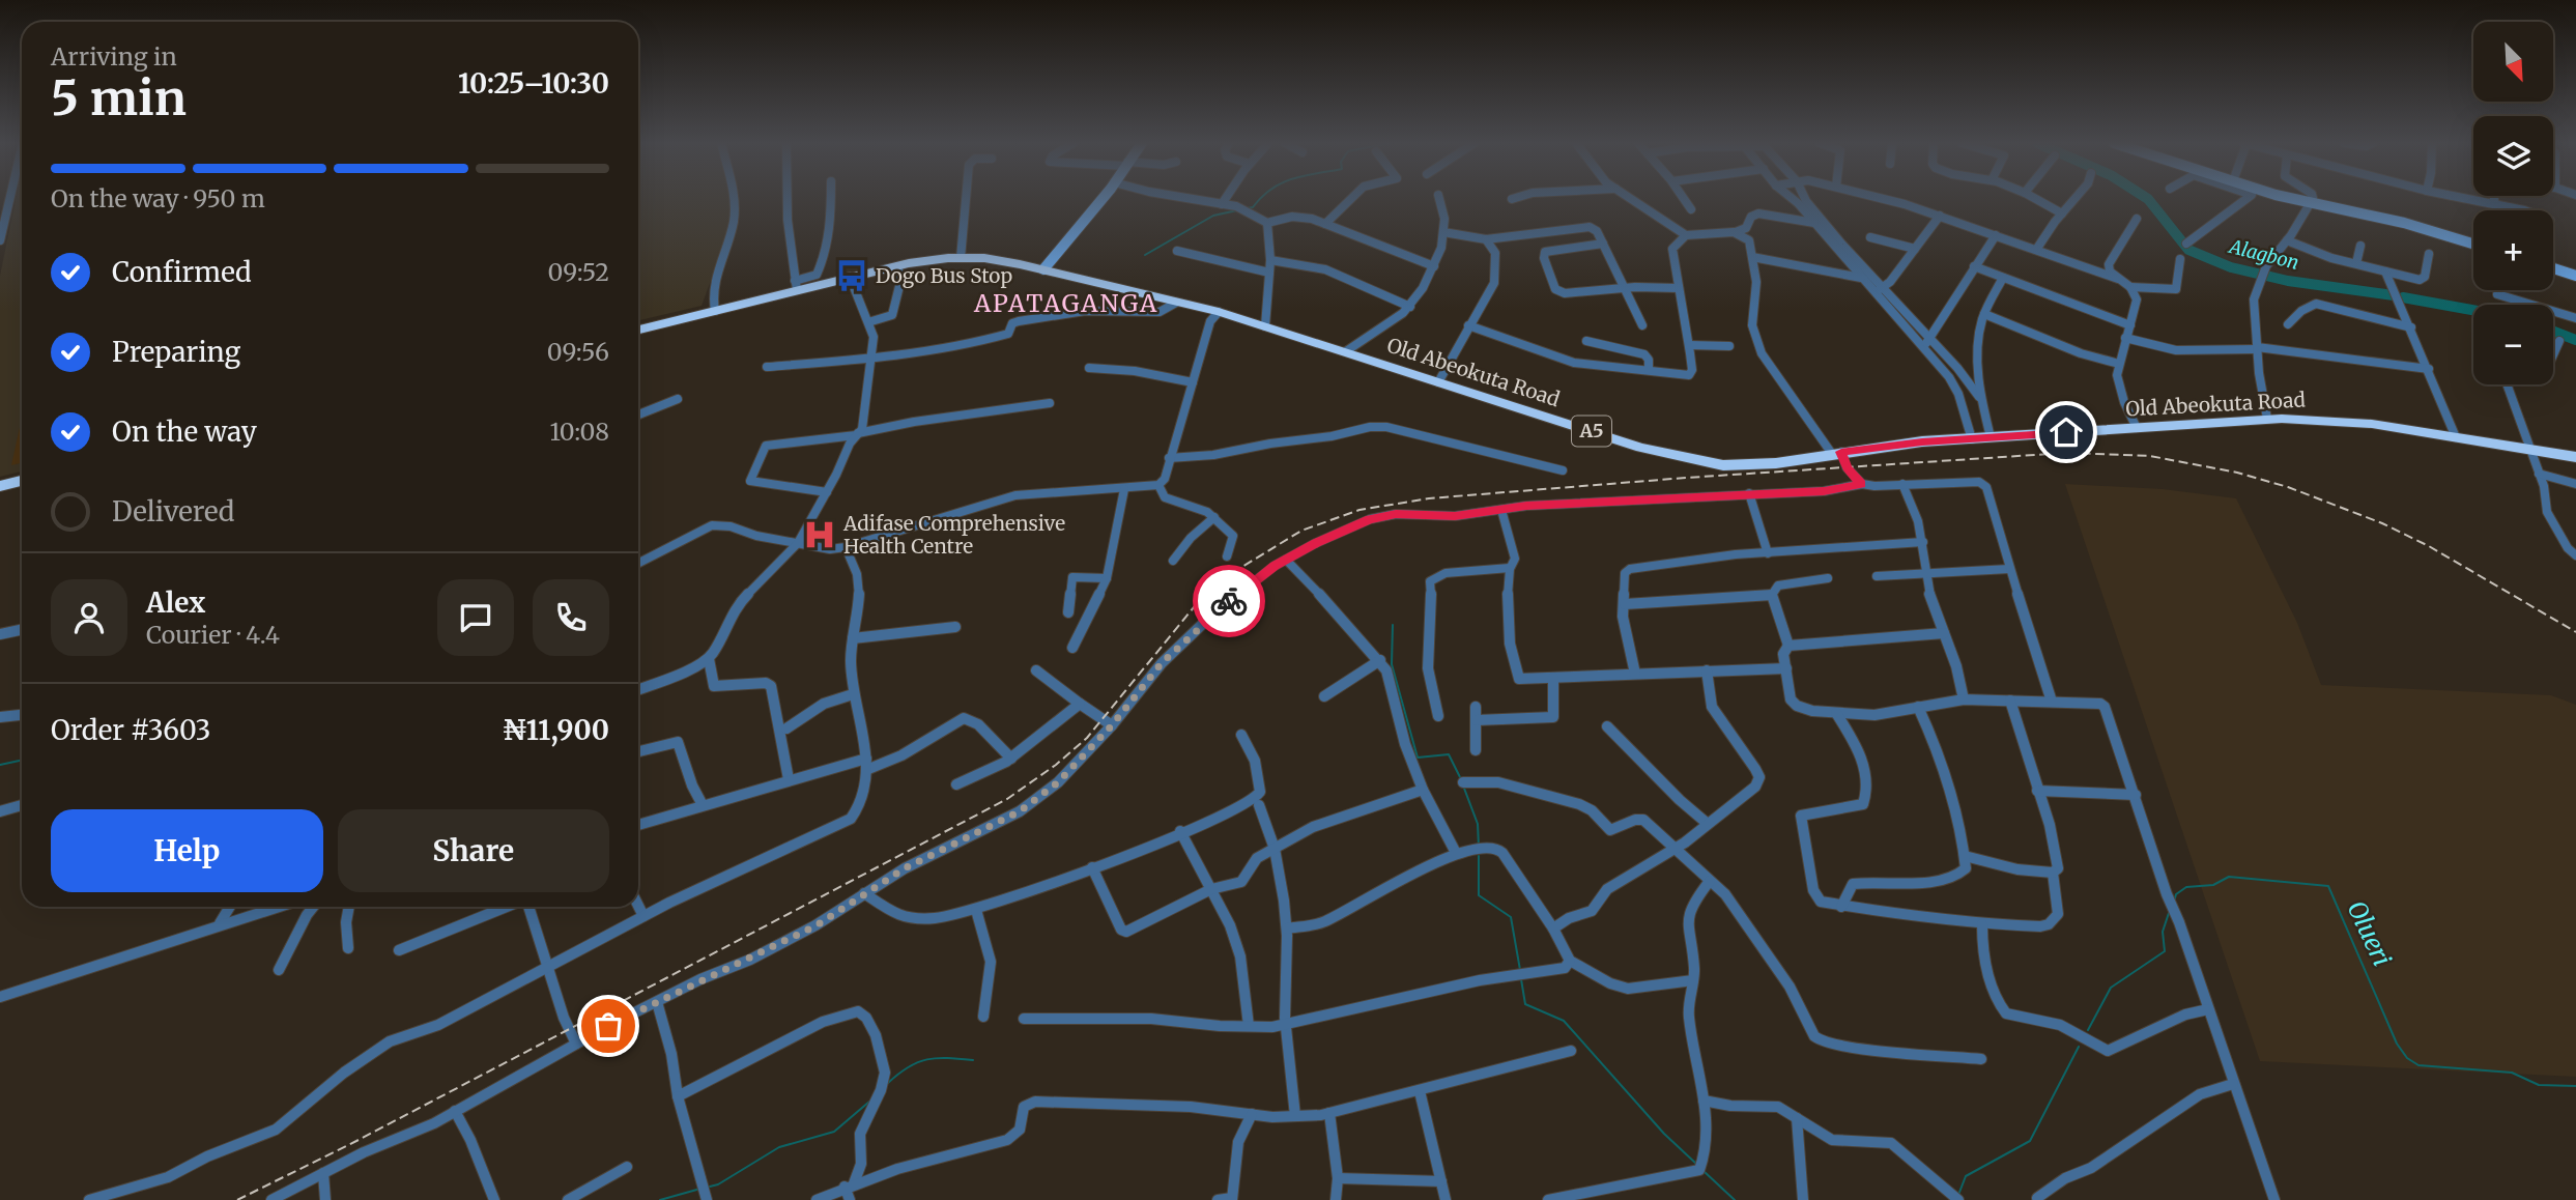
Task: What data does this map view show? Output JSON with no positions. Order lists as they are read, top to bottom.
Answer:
{
  "streets": {
    "highway": ["Old Abeokuta Road", "A5"]
  },
  "districts": ["APATAGANGA"],
  "water": ["Alagbon", "Olueri"],
  "places": {
    "bus stop": ["Dogo Bus Stop"],
    "hospital": ["Adifase Comprehensive Health Centre"]
  },
  "north": "bottom right",
  "page": {
    "map_buttons": ["+", "−"],
    "heading": ["5 min", "Arriving in", "10:25–10:30"],
    "panel": [
      "Alex",
      "Courier · 4.4",
      "Order #3603",
      "₦11,900"
    ],
    "bar": "On the way · 950 m",
    "list": [
      ["Confirmed", "09:52"],
      ["Preparing", "09:56"],
      ["On the way", "10:08"],
      "Delivered"
    ],
    "buttons": ["Help", "Share"]
  }
}
